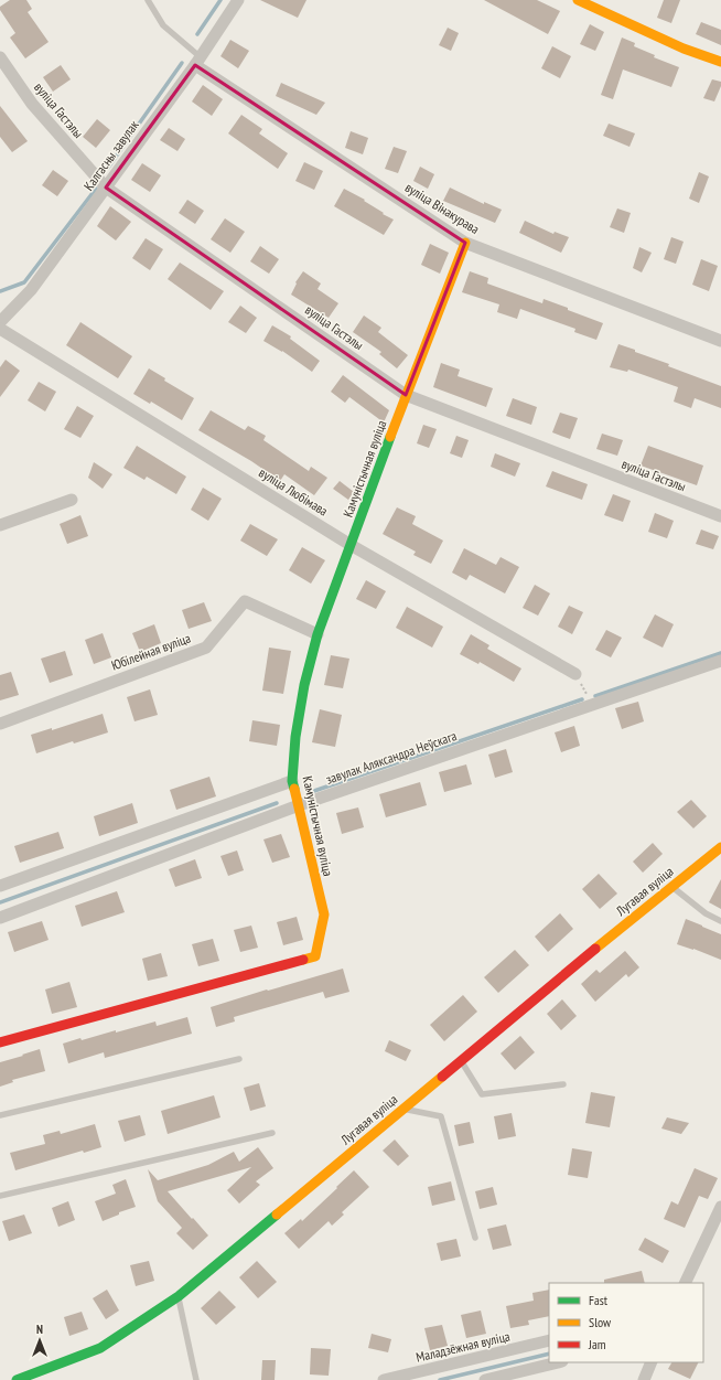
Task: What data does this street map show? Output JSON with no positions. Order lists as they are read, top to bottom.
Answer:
{
  "streets": {
    "street": [
      "вуліца Гастэлы",
      "Калгасны завулак",
      "вуліца Вінакурава",
      "Камуністычная вуліца",
      "вуліца Любімава",
      "Юбілейная вуліца",
      "завулак Аляксандра Неўскага",
      "Лугавая вуліца",
      "Маладзёжная вуліца"
    ]
  },
  "crossings": [
    ["вуліца Гастэлы", "Калгасны завулак"],
    ["вуліца Гастэлы", "Камуністычная вуліца"],
    ["Калгасны завулак", "вуліца Вінакурава"],
    ["вуліца Вінакурава", "Камуністычная вуліца"],
    ["Камуністычная вуліца", "вуліца Любімава"],
    ["Камуністычная вуліца", "Юбілейная вуліца"],
    ["Камуністычная вуліца", "завулак Аляксандра Неўскага"]
  ],
  "legend": ["Fast", "Slow", "Jam"],
  "north": "top"
}
